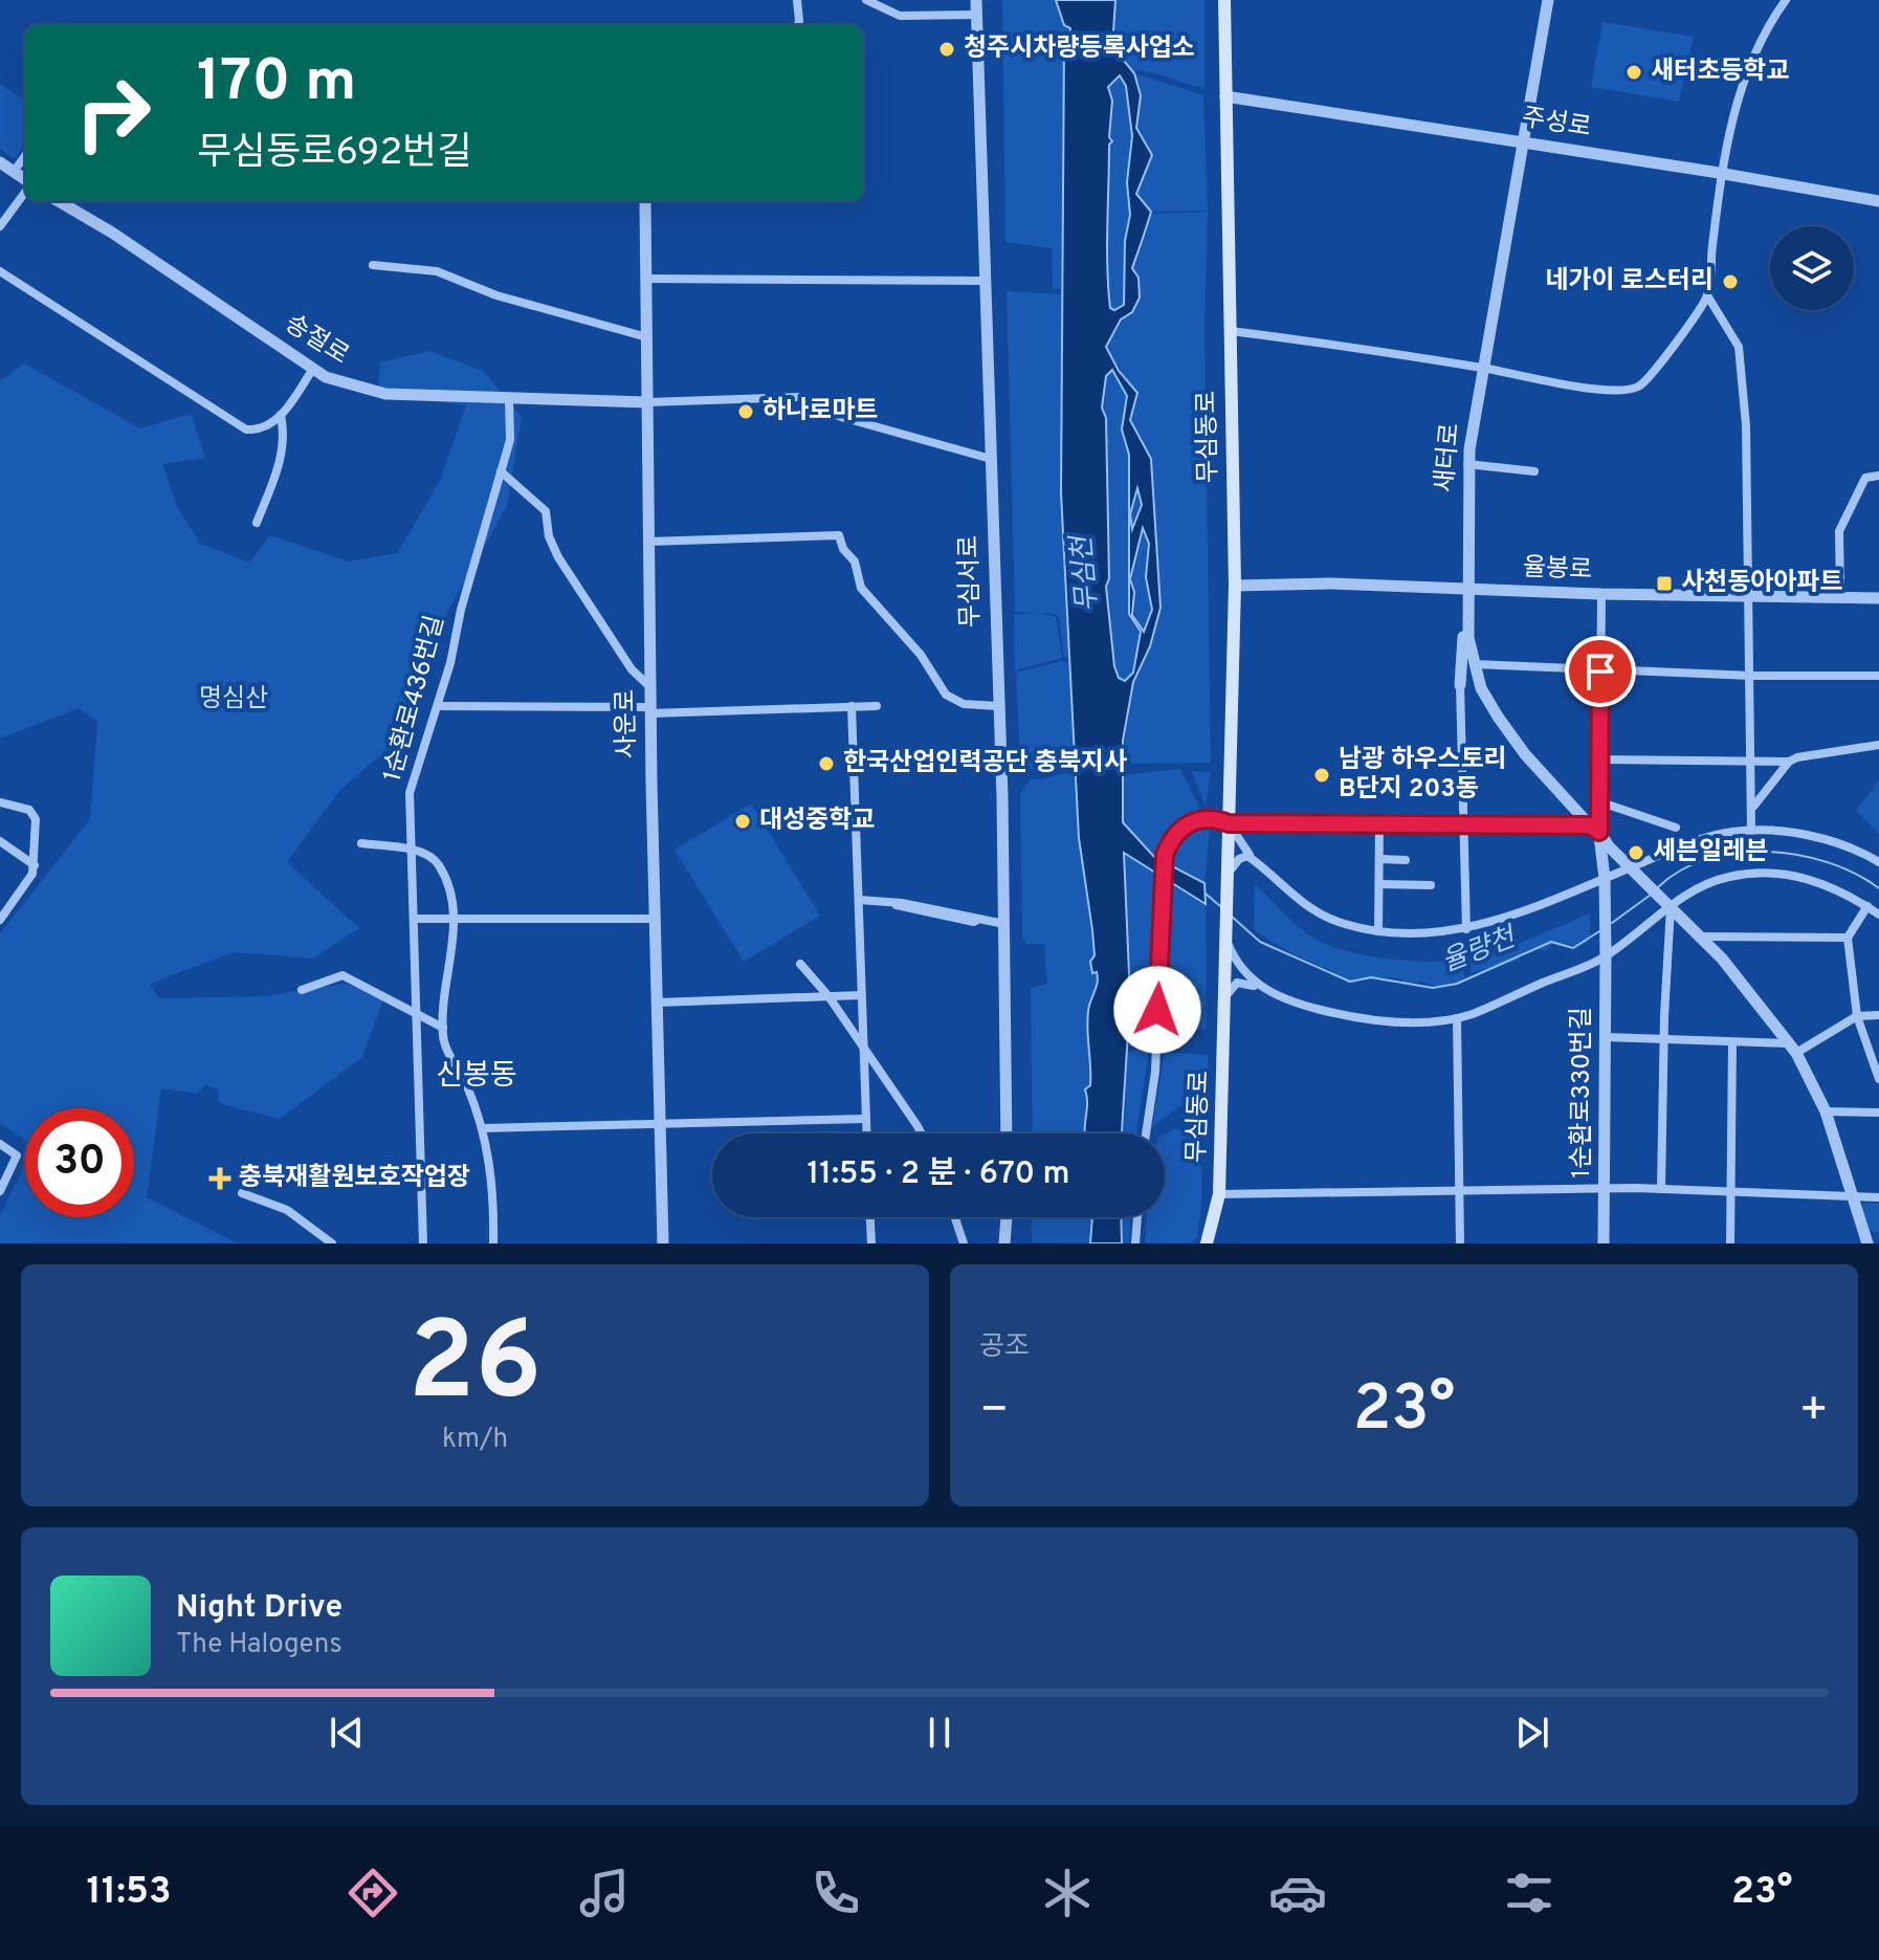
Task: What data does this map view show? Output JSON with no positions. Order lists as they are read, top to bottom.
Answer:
{
  "streets": {
    "main road": ["무심동로"],
    "street": [
      "주성로",
      "송절로",
      "새터로",
      "율봉로",
      "무심서로",
      "1순환로436번길",
      "사운로",
      "1순환로330번길"
    ]
  },
  "crossings": [
    ["주성로", "무심동로"],
    ["주성로", "새터로"],
    ["송절로", "1순환로436번길"],
    ["송절로", "사운로"],
    ["무심동로", "율봉로"],
    ["새터로", "율봉로"],
    ["새터로", "1순환로330번길"]
  ],
  "districts": ["신봉동"],
  "water": ["무심천", "율량천"],
  "parks": ["명심산"],
  "places": {
    "other": [
      "청주시차량등록사업소",
      "새터초등학교",
      "네가이 로스터리",
      "하나로마트",
      "한국산업인력공단 충북지사",
      "남광 하우스토리 B단지 203동",
      "대성중학교",
      "세븐일레븐"
    ],
    "transit": ["사천동아아파트"],
    "health": ["충북재활원보호작업장"]
  },
  "page": {
    "turn": ["170 m", "무심동로692번길"],
    "limit": "30",
    "trip": "11:55 · 2 분 · 670 m",
    "tile": [
      ["26", "km/h"],
      "공조"
    ],
    "heat": ["−", "23°", "+"],
    "song": ["Night Drive", "The Halogens"],
    "tabs": ["11:53", "23°"]
  }
}
